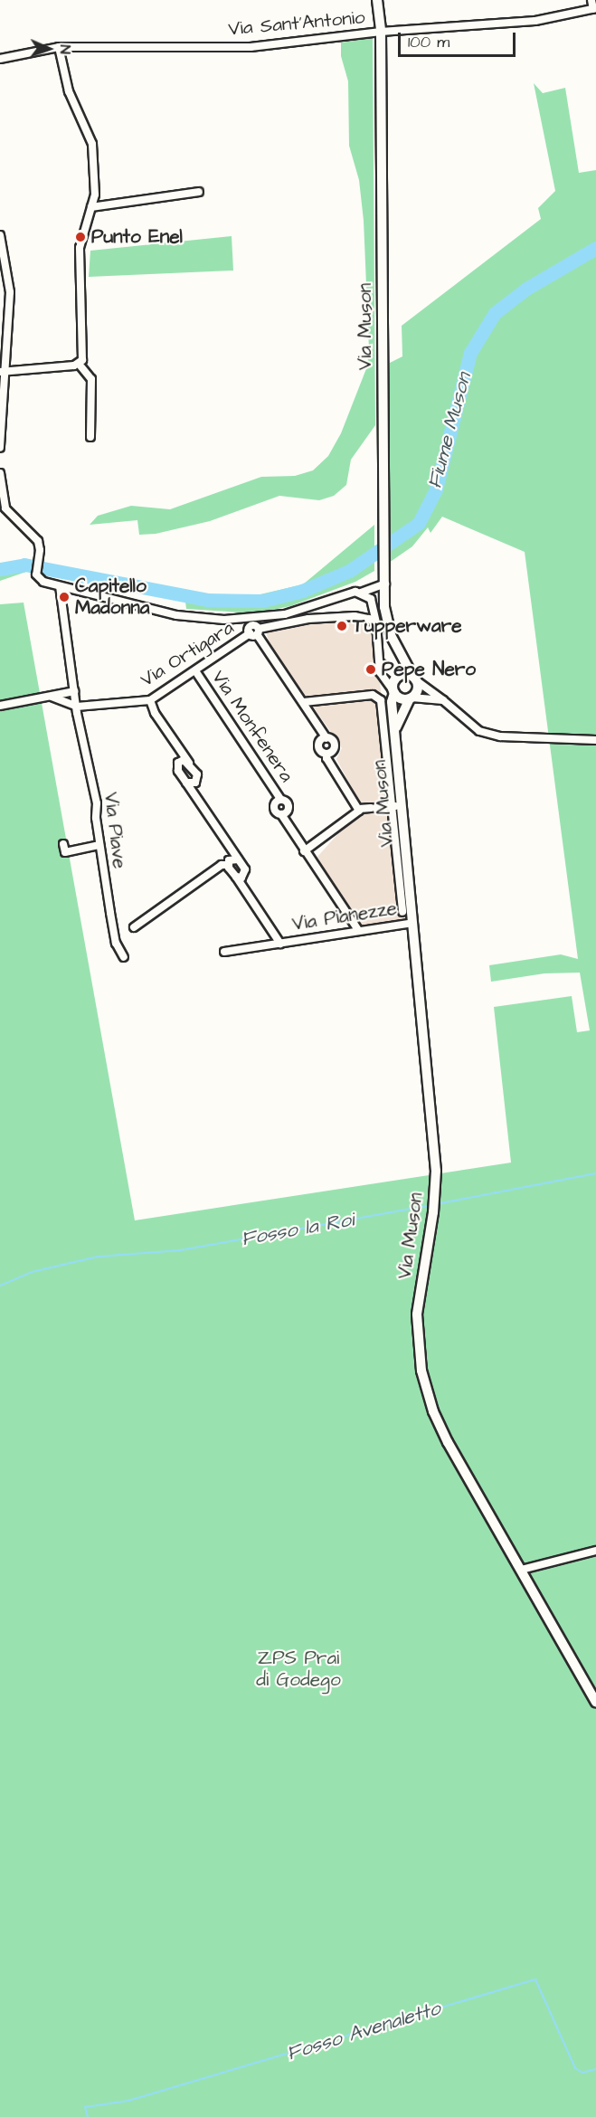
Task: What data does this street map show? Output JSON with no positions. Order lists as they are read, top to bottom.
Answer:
{
  "streets": {
    "main road": ["Via Muson"],
    "street": [
      "Via Sant'Antonio",
      "Via Ortigara",
      "Via Monfenera",
      "Via Piave",
      "Via Pianezze"
    ]
  },
  "crossings": [
    ["Via Sant'Antonio", "Via Muson"],
    ["Via Muson", "Via Pianezze"],
    ["Via Ortigara", "Via Monfenera"],
    ["Via Ortigara", "Via Piave"],
    ["Via Monfenera", "Via Pianezze"]
  ],
  "water": ["Fiume Muson", "Fosso la Roi", "Fosso Avenaletto"],
  "parks": ["ZPS Prai di Godego"],
  "places": [
    "Punto Enel",
    "Capitello Madonna",
    "Tupperware",
    "Pepe Nero"
  ],
  "scale_bar": "100 m",
  "north": "right"
}
